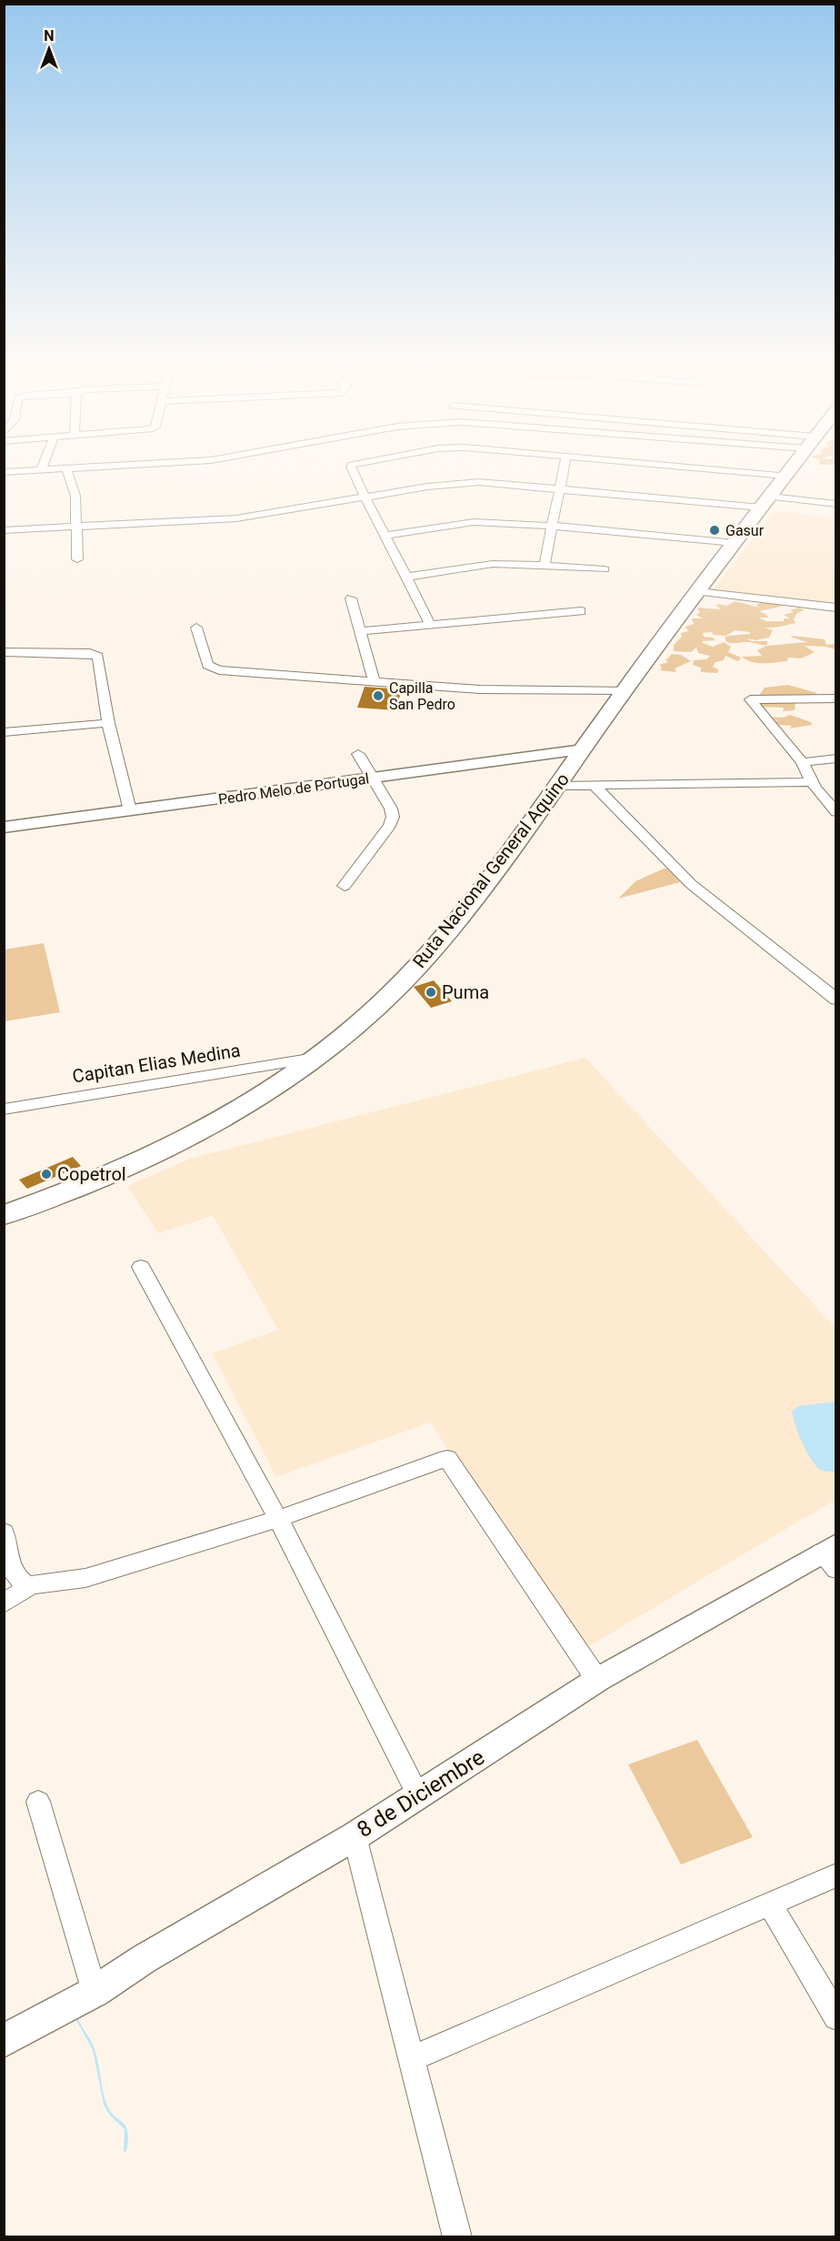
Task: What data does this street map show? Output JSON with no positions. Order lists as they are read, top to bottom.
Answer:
{
  "streets": {
    "highway": ["Ruta Nacional General Aquino"],
    "street": ["Pedro Melo de Portugal", "Capitan Elias Medina", "8 de Diciembre"]
  },
  "crossings": [
    ["Pedro Melo de Portugal", "Ruta Nacional General Aquino"],
    ["Ruta Nacional General Aquino", "Capitan Elias Medina"]
  ],
  "places": [
    "Gasur",
    "Capilla San Pedro",
    "Puma",
    "Copetrol"
  ],
  "north": "top"
}
